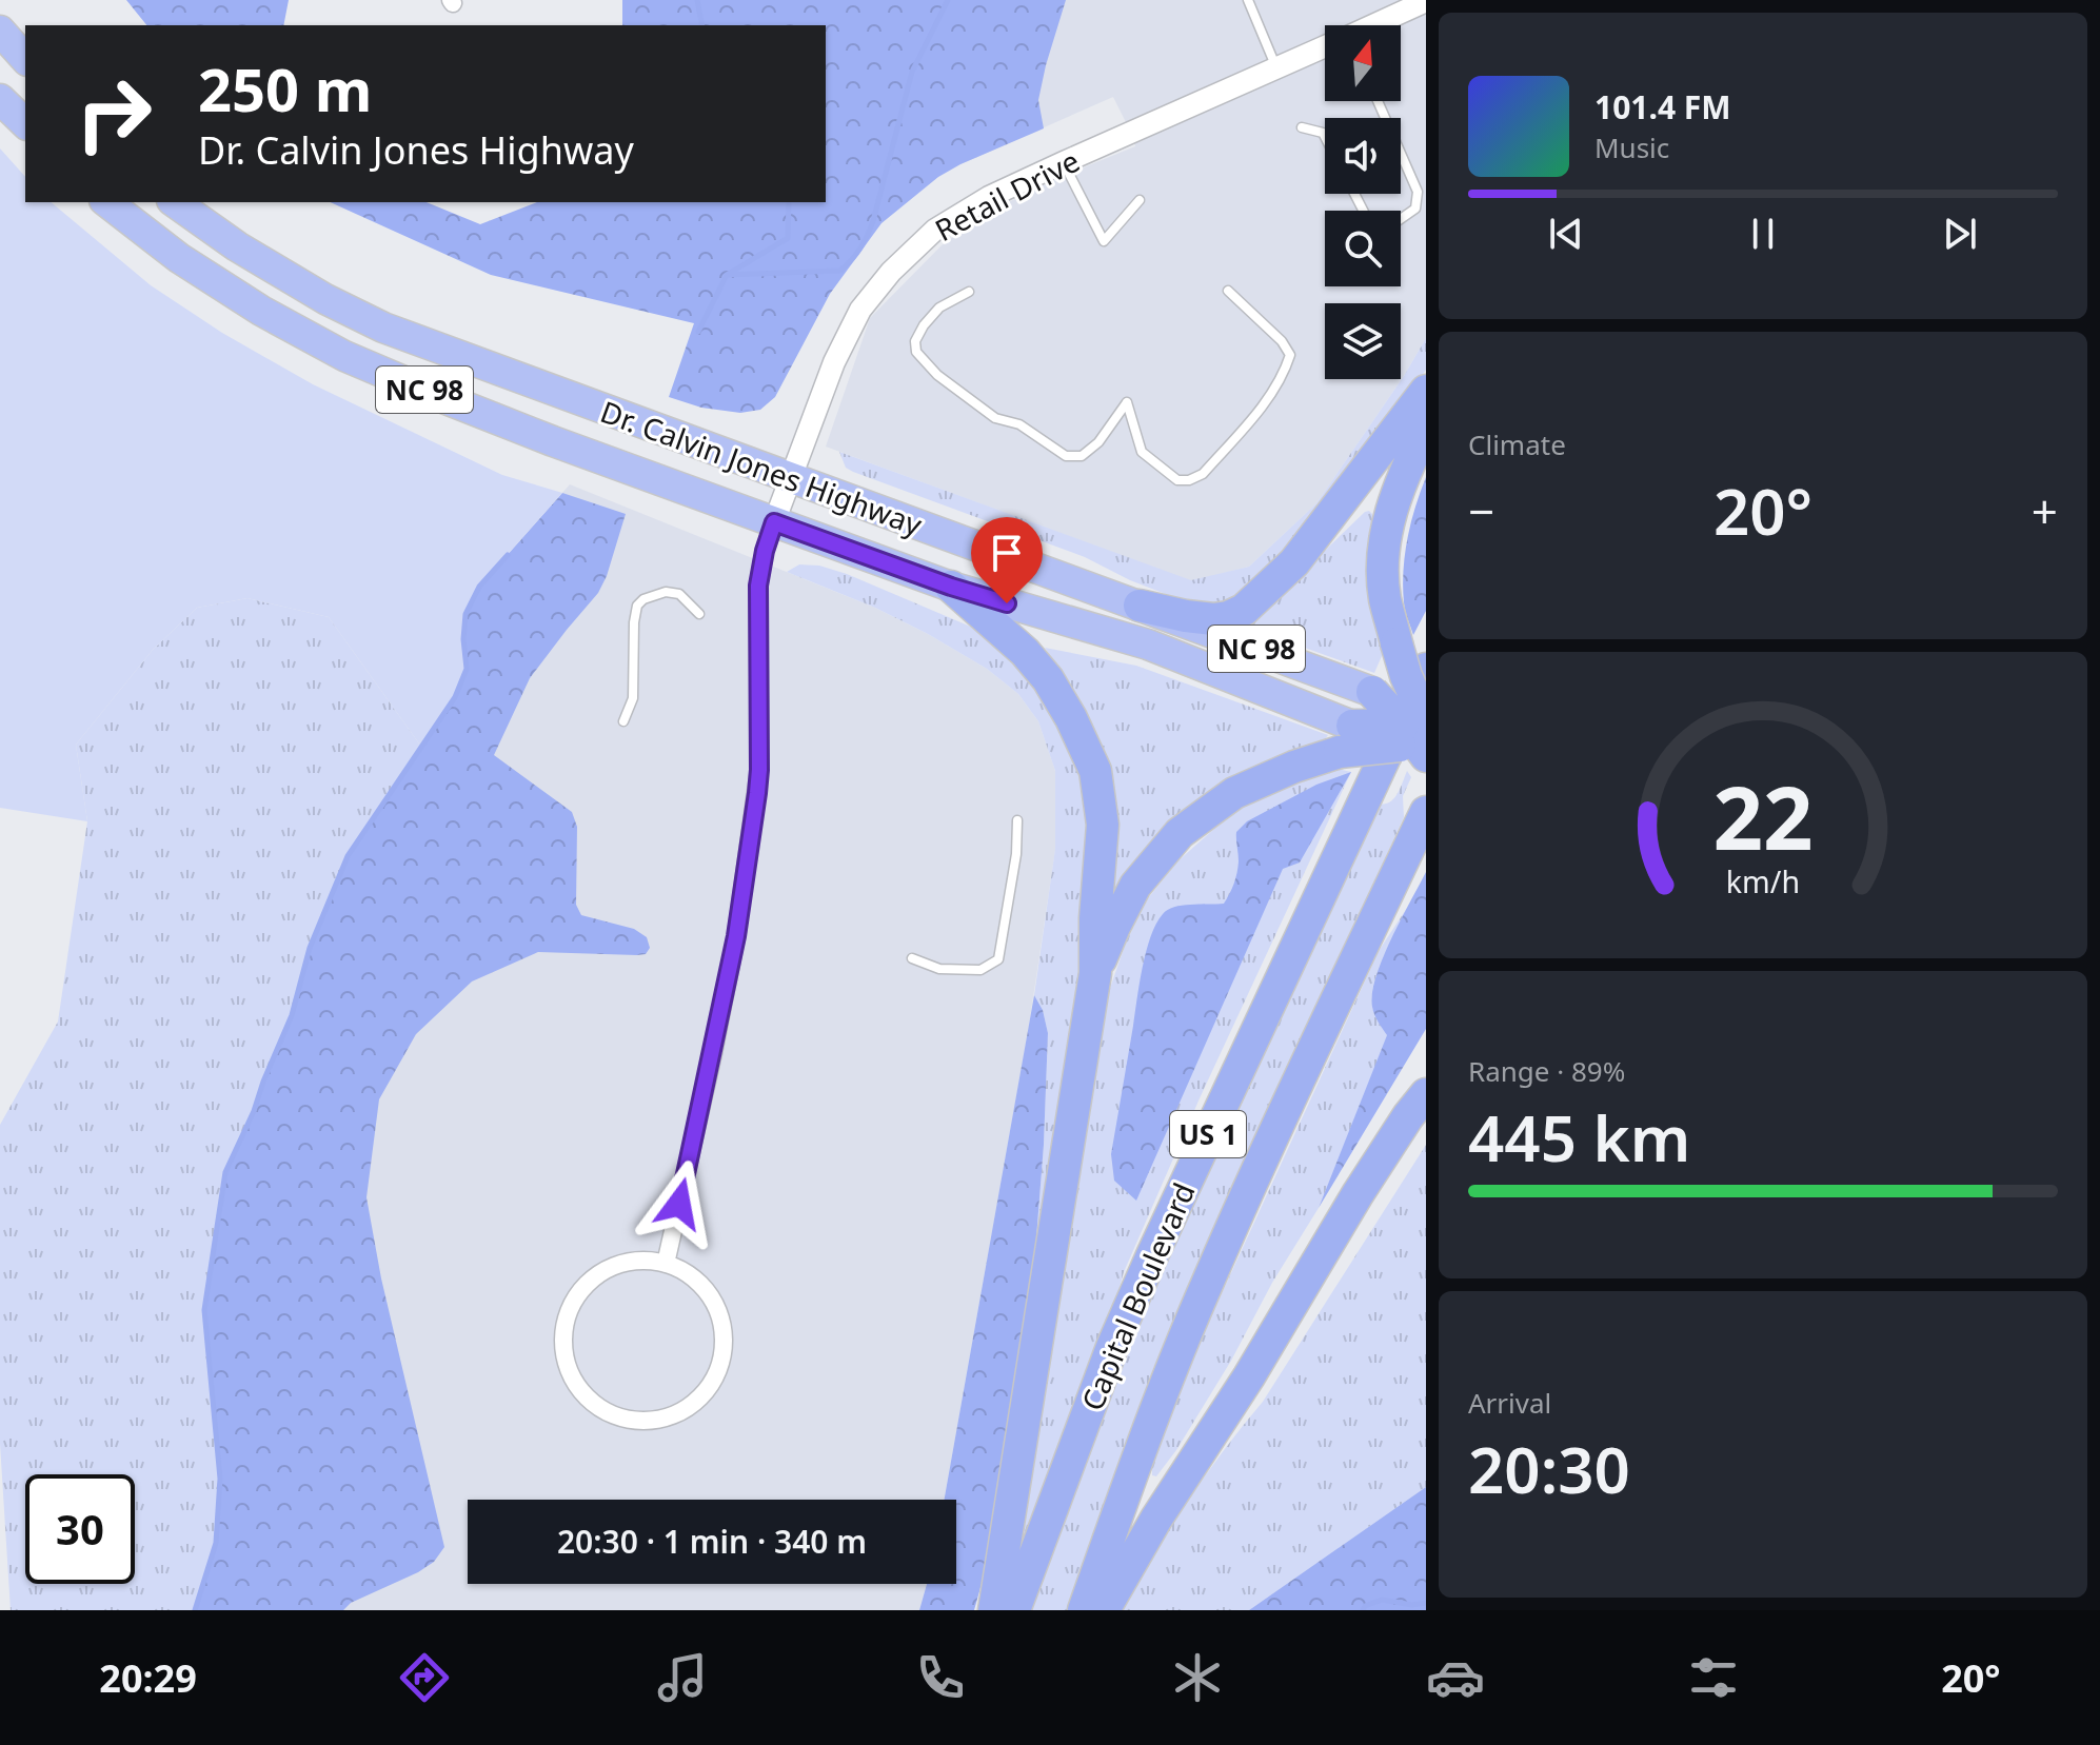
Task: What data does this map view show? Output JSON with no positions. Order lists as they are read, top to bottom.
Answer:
{
  "streets": {
    "highway": [
      "NC 98",
      "Dr. Calvin Jones Highway",
      "US 1",
      "Capital Boulevard"
    ],
    "street": ["Retail Drive"]
  },
  "crossings": [
    ["Retail Drive", "Dr. Calvin Jones Highway"]
  ],
  "north": "top",
  "page": {
    "turn": ["250 m", "Dr. Calvin Jones Highway"],
    "song": ["101.4 FM", "Music"],
    "tile": [
      "Climate",
      ["Range · 89%", "445 km"],
      ["Arrival", "20:30"]
    ],
    "heat": ["−", "20°", "+"],
    "limit": "30",
    "trip": "20:30 · 1 min · 340 m",
    "tabs": ["20:29", "20°"],
    "gauge": ["22", "km/h"]
  }
}
